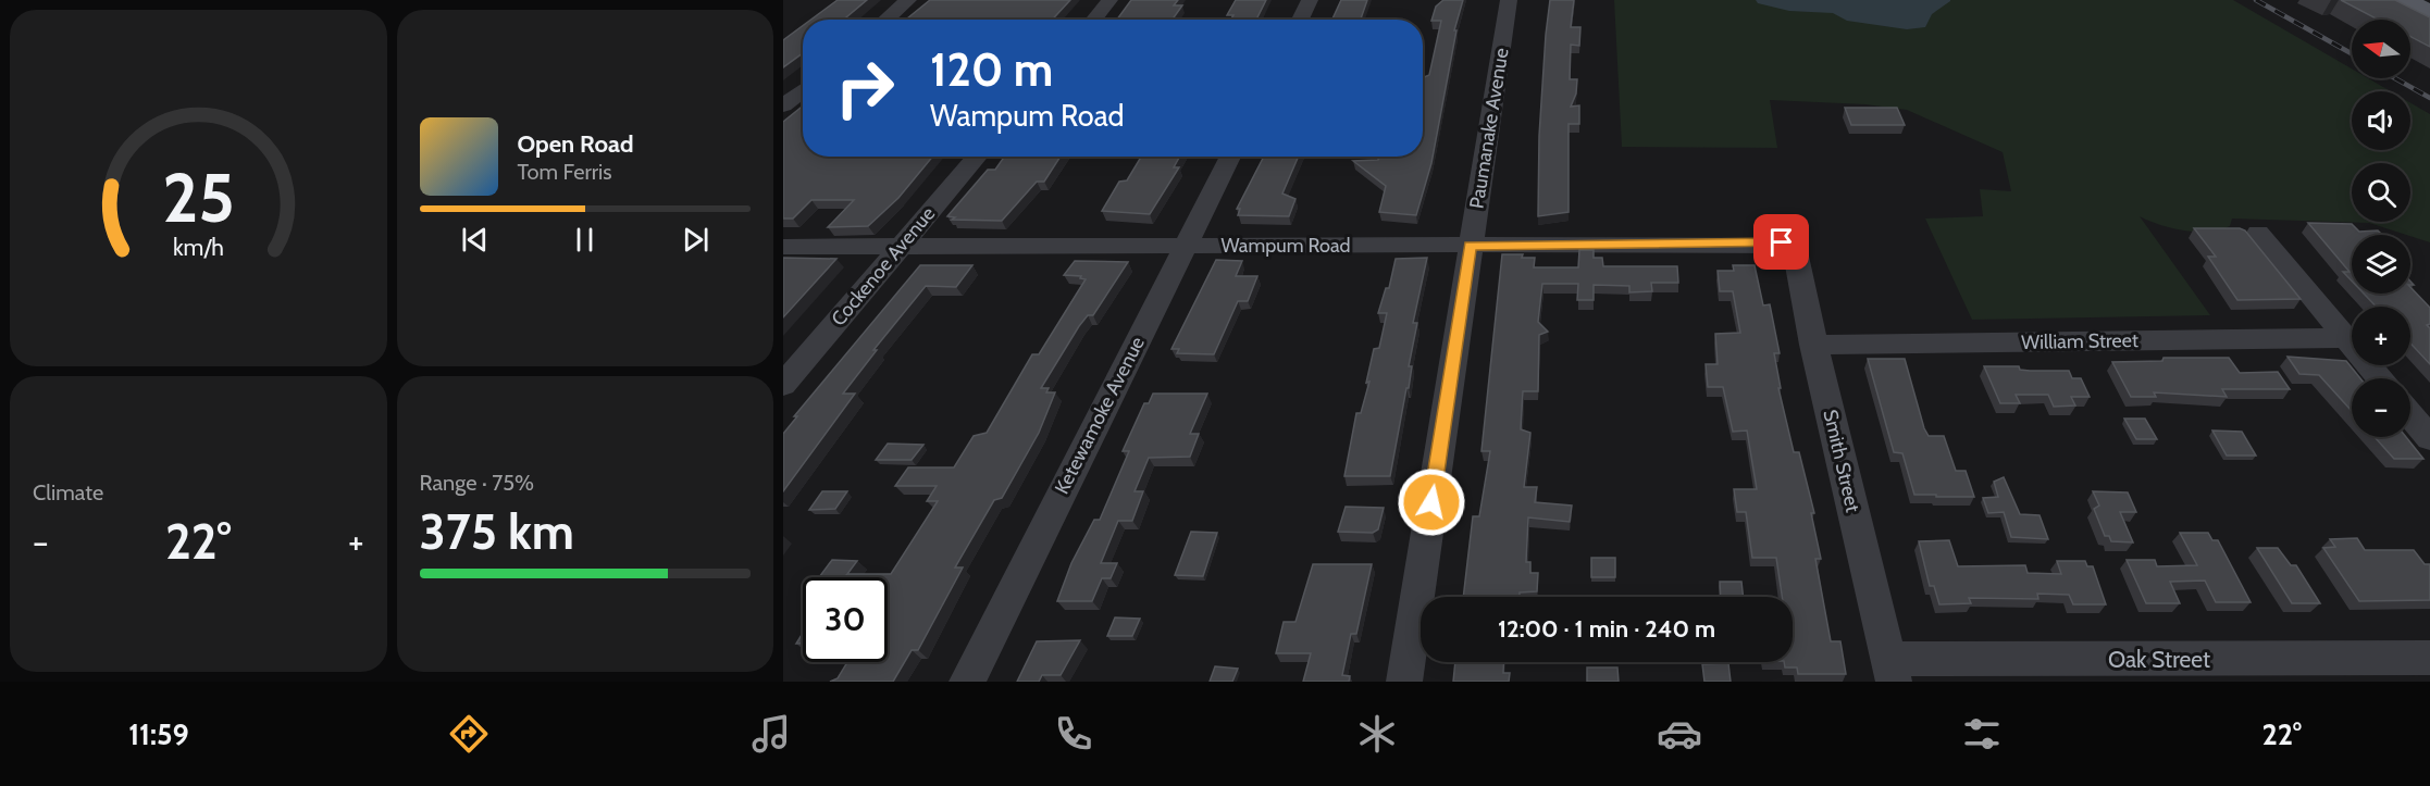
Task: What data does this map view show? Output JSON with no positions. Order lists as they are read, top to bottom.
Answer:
{
  "streets": {
    "street": [
      "Paumanake Avenue",
      "Wampum Road",
      "Cockenoe Avenue",
      "William Street",
      "Ketewamoke Avenue",
      "Smith Street",
      "Oak Street"
    ]
  },
  "crossings": [
    ["Paumanake Avenue", "Wampum Road"],
    ["Wampum Road", "Cockenoe Avenue"],
    ["Wampum Road", "Ketewamoke Avenue"],
    ["Wampum Road", "Smith Street"],
    ["William Street", "Smith Street"],
    ["Smith Street", "Oak Street"]
  ],
  "north": "left",
  "page": {
    "map_buttons": ["+", "−"],
    "turn": ["120 m", "Wampum Road"],
    "song": ["Open Road", "Tom Ferris"],
    "tile": [
      "Climate",
      ["Range · 75%", "375 km"]
    ],
    "heat": ["−", "22°", "+"],
    "limit": "30",
    "trip": "12:00 · 1 min · 240 m",
    "tabs": ["11:59", "22°"],
    "gauge": ["25", "km/h"]
  }
}
